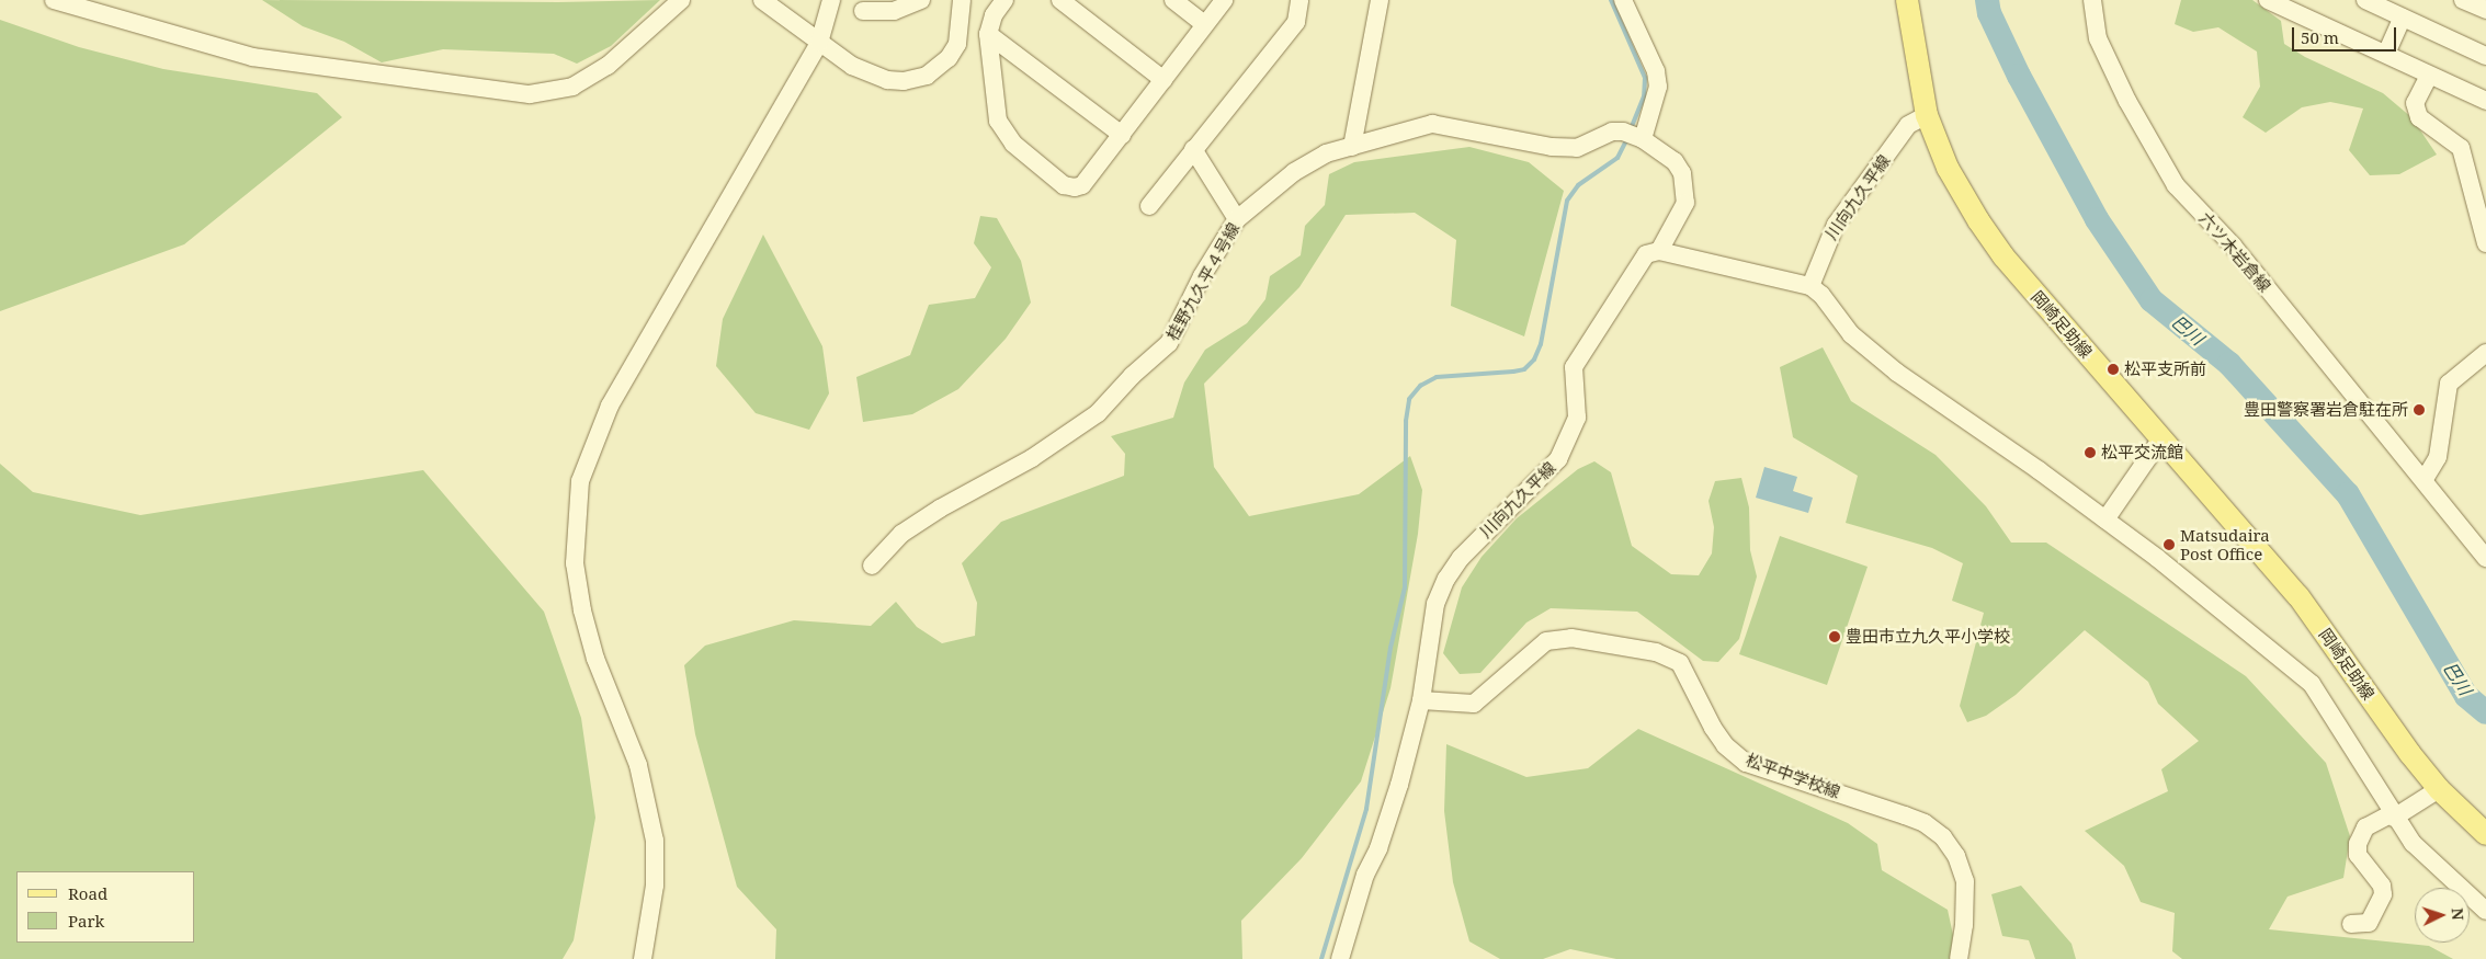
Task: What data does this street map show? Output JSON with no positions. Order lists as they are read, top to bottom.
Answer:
{
  "streets": {
    "main road": ["岡崎足助線"],
    "street": [
      "川向九久平線",
      "六ツ木岩倉線",
      "桂野九久平４号線",
      "松平中学校線"
    ]
  },
  "crossings": [
    ["川向九久平線", "桂野九久平４号線"],
    ["川向九久平線", "岡崎足助線"],
    ["川向九久平線", "松平中学校線"]
  ],
  "water": ["巴川"],
  "places": [
    "松平支所前",
    "豊田警察署岩倉駐在所",
    "松平交流館",
    "Matsudaira Post Office",
    "豊田市立九久平小学校"
  ],
  "legend": ["Road", "Park"],
  "scale_bar": "50 m",
  "north": "right"
}
